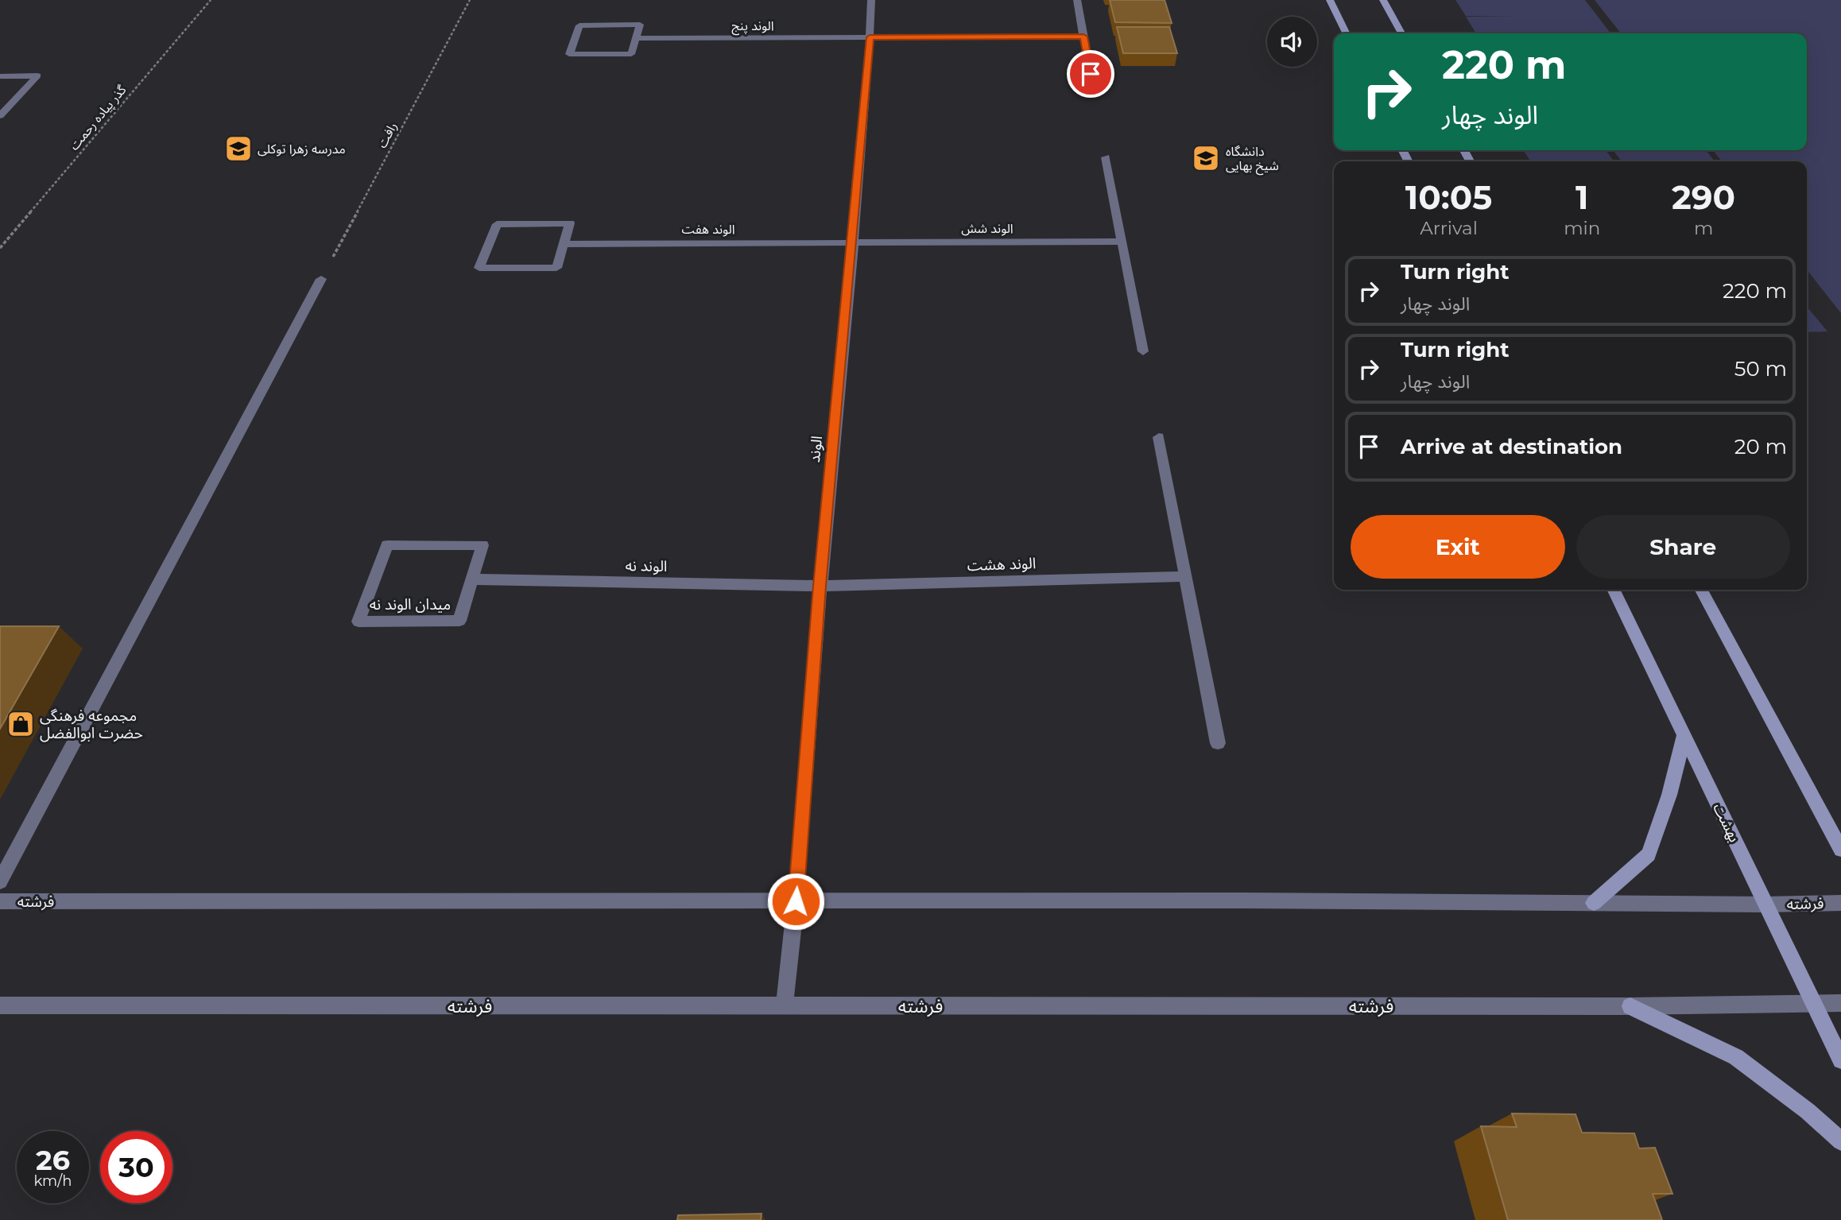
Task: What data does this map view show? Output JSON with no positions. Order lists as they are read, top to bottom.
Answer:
{
  "streets": {
    "main road": ["بهشت"],
    "street": [
      "الوند پنج",
      "الوند شش",
      "الوند هفت",
      "الوند",
      "الوند هشت",
      "الوند نه",
      "میدان الوند نه",
      "فرشته"
    ],
    "path": ["گذر پیاده رحمت", "رافت"]
  },
  "crossings": [
    ["الوند پنج", "الوند"],
    ["الوند شش", "الوند هفت"],
    ["الوند شش", "الوند"],
    ["الوند هفت", "الوند"],
    ["الوند", "الوند هشت"],
    ["الوند", "الوند نه"],
    ["الوند", "فرشته"],
    ["الوند هشت", "الوند نه"],
    ["الوند نه", "میدان الوند نه"],
    ["بهشت", "فرشته"]
  ],
  "places": {
    "school or university": ["مدرسه زهرا توکلی", "دانشگاه شیخ بهایی"],
    "shop": ["مجموعه فرهنگی حضرت ابوالفضل"]
  },
  "page": {
    "turn": ["220 m", "الوند چهار"],
    "eta": [
      "10:05",
      "Arrival",
      "1",
      "min",
      "290",
      "m"
    ],
    "list": [
      {
        "name": "Turn right",
        "note": "الوند چهار",
        "value": "220 m"
      },
      {
        "name": "Turn right",
        "note": "الوند چهار",
        "value": "50 m"
      },
      {
        "name": "Arrive at destination",
        "value": "20 m"
      }
    ],
    "buttons": ["Exit", "Share"],
    "speed": "26 km/h",
    "limit": "30"
  }
}
